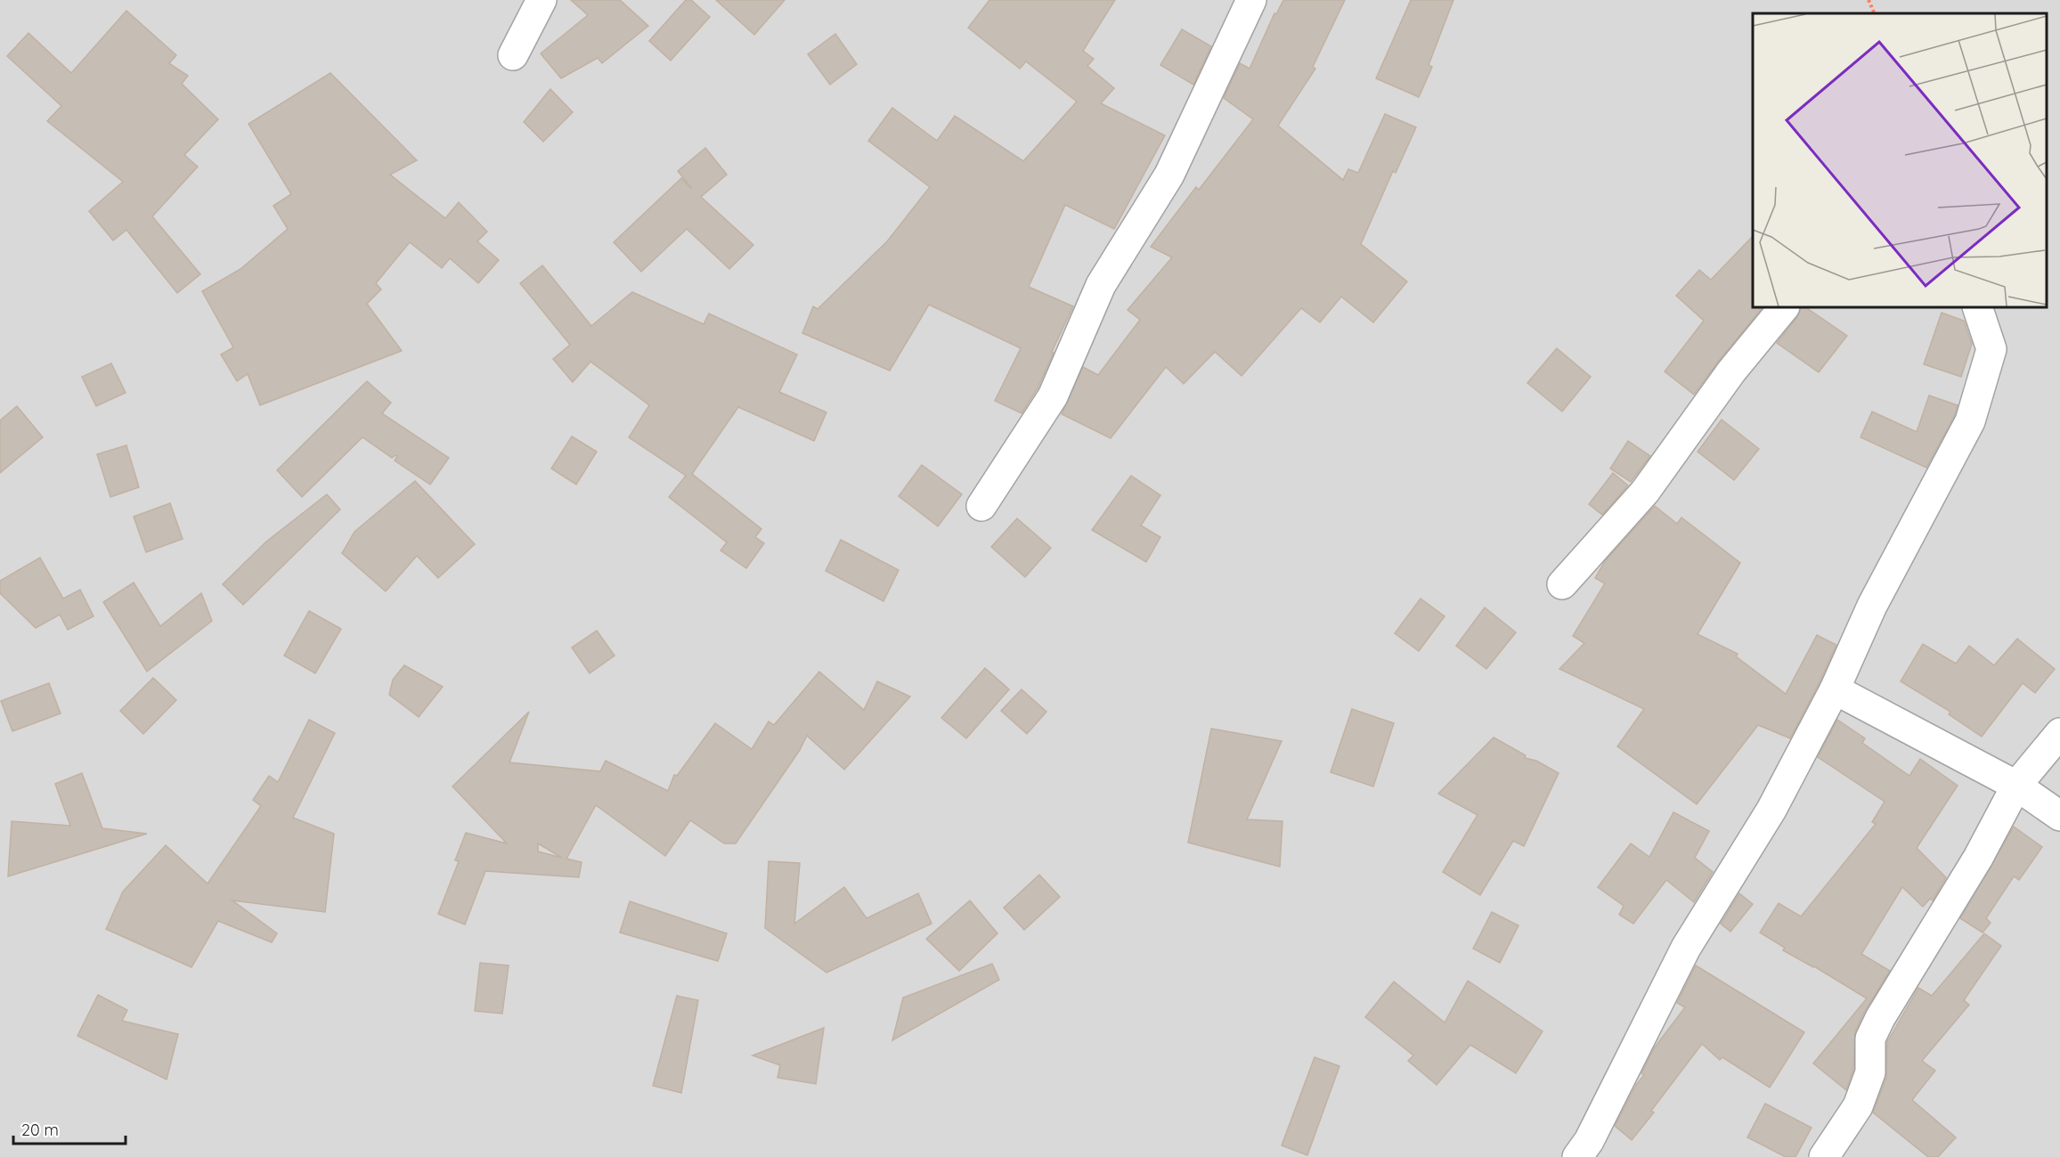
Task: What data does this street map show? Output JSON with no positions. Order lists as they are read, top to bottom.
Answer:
{
  "scale_bar": "20 m"
}
